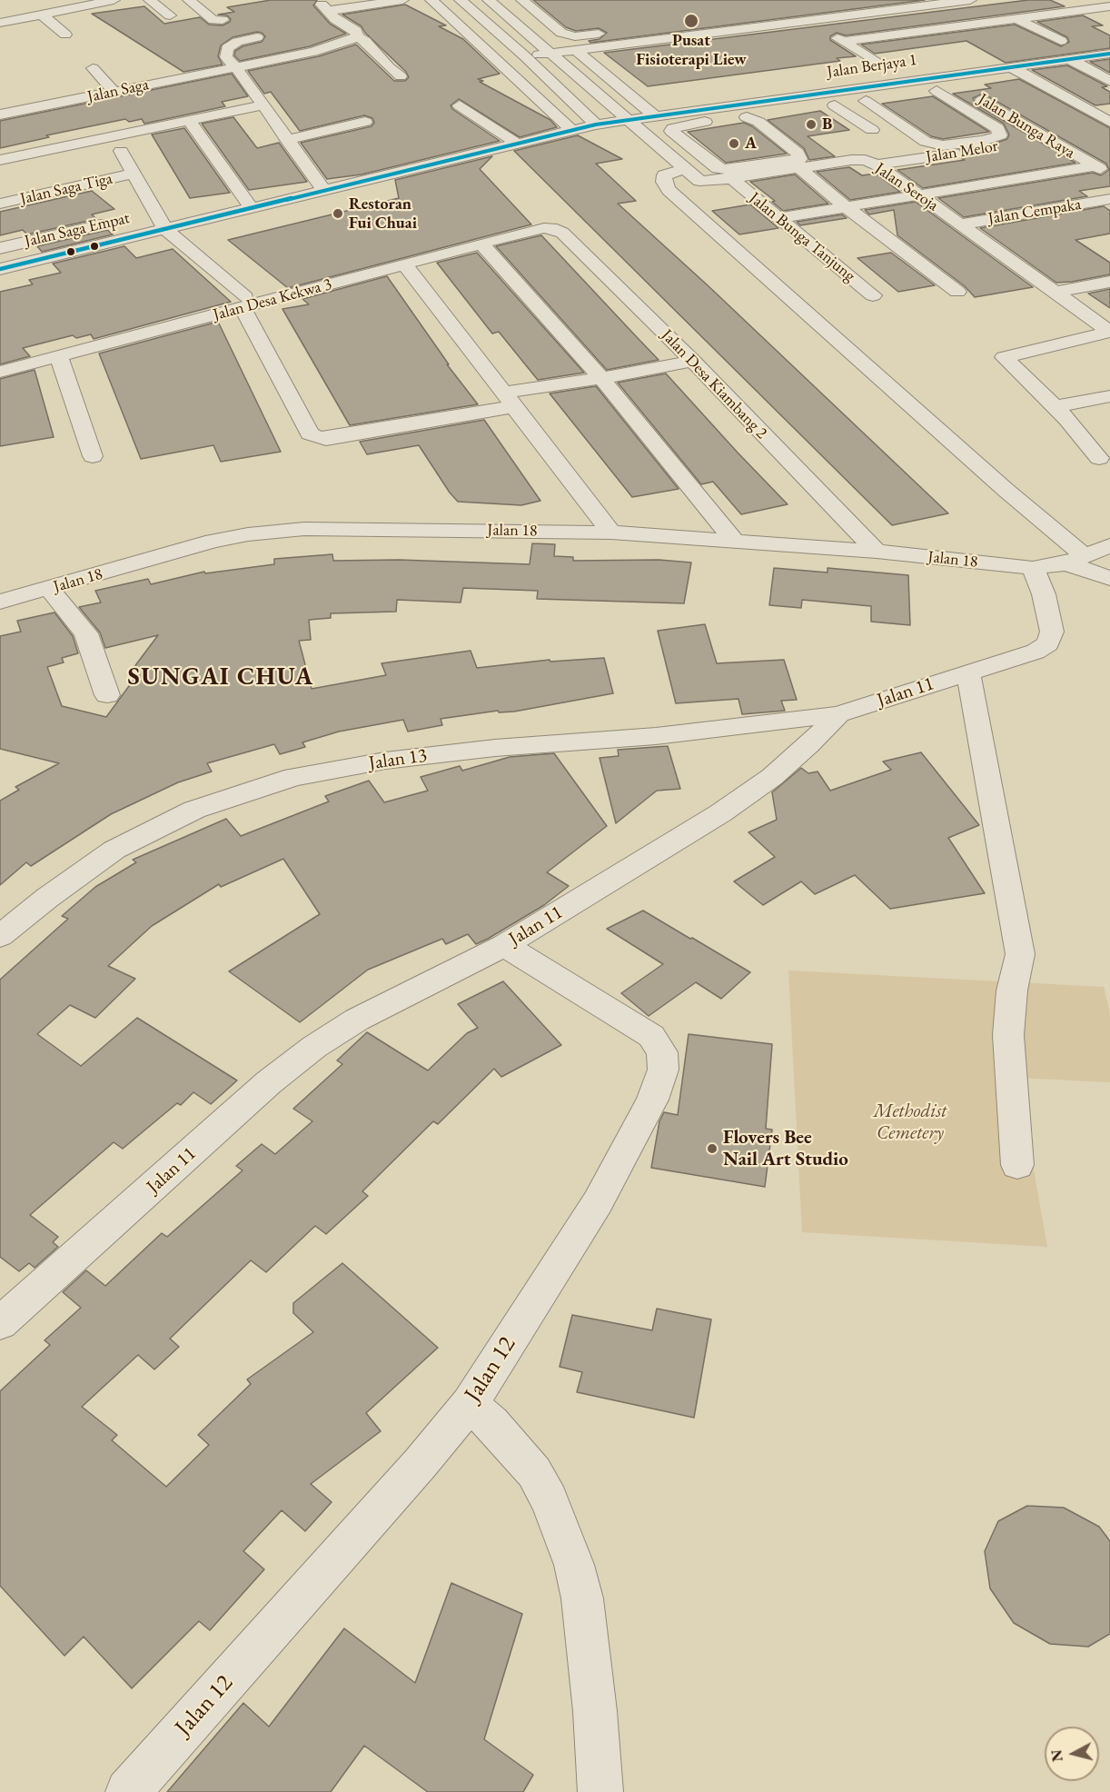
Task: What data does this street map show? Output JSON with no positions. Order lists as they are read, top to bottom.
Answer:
{
  "streets": {
    "street": [
      "Jalan Berjaya 1",
      "Jalan Saga",
      "Jalan Bunga Raya",
      "Jalan Melor",
      "Jalan Seroja",
      "Jalan Saga Tiga",
      "Jalan Cempaka",
      "Jalan Saga Empat",
      "Jalan Bunga Tanjung",
      "Jalan Desa Kekwa 3",
      "Jalan Desa Kiambang 2",
      "Jalan 18",
      "Jalan 11",
      "Jalan 13",
      "Jalan 12"
    ]
  },
  "crossings": [
    ["Jalan Bunga Raya", "Jalan Melor"],
    ["Jalan Melor", "Jalan Seroja"],
    ["Jalan Seroja", "Jalan Cempaka"],
    ["Jalan Seroja", "Jalan Bunga Tanjung"],
    ["Jalan Desa Kekwa 3", "Jalan Desa Kiambang 2"],
    ["Jalan Desa Kiambang 2", "Jalan 18"],
    ["Jalan 18", "Jalan 11"],
    ["Jalan 11", "Jalan 13"],
    ["Jalan 11", "Jalan 12"]
  ],
  "districts": ["SUNGAI CHUA"],
  "parks": ["Methodist Cemetery"],
  "places": [
    "Pusat Fisioterapi Liew",
    "B",
    "A",
    "Restoran Fui Chuai",
    "Flovers Bee Nail Art Studio"
  ],
  "north": "left"
}
